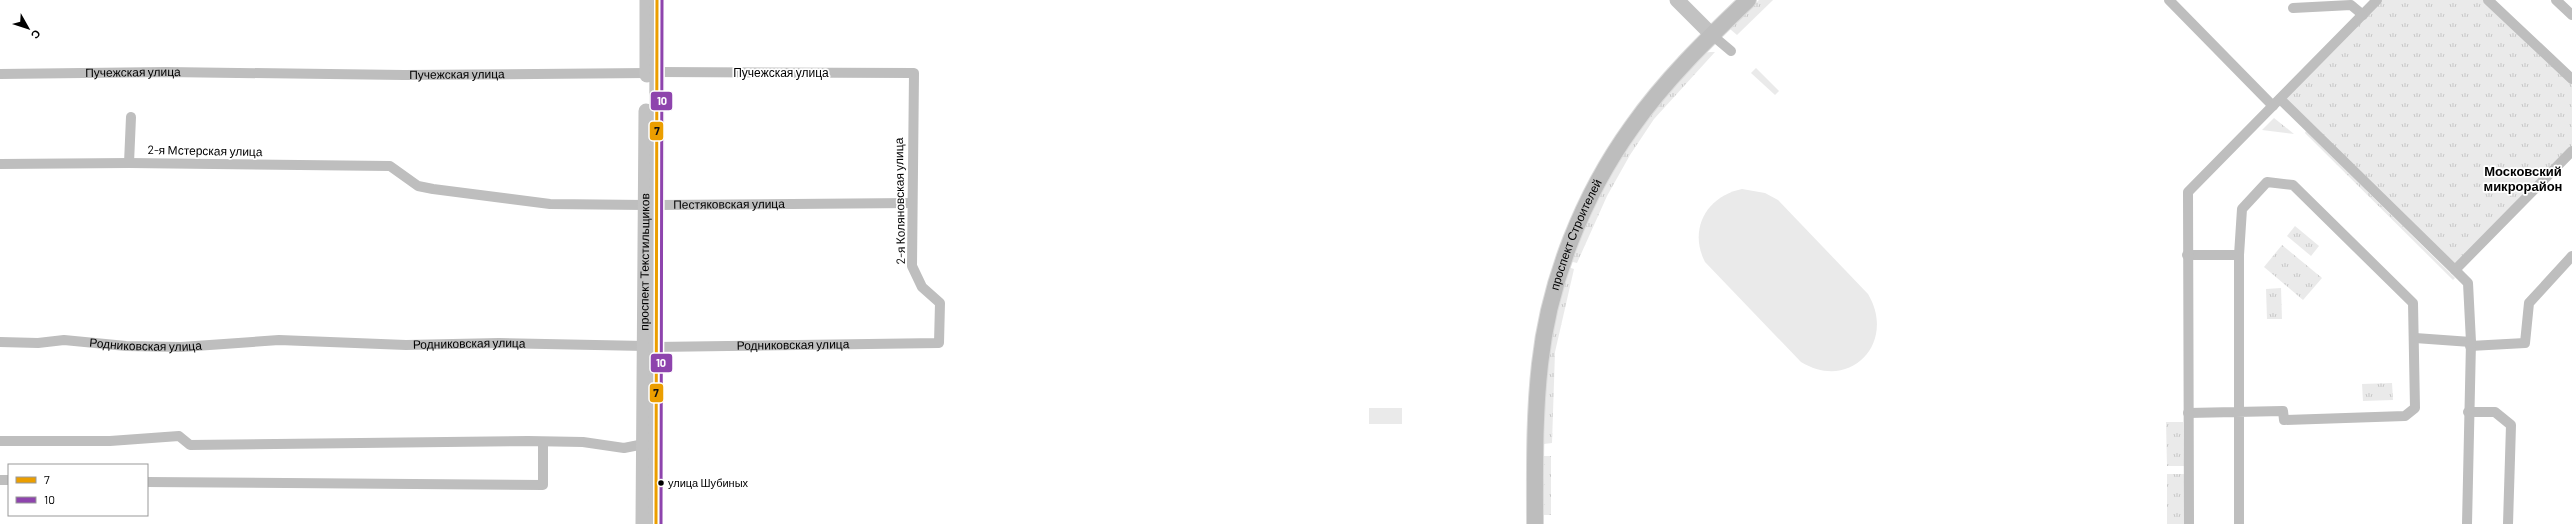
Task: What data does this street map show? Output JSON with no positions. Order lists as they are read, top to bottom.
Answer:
{
  "streets": {
    "main road": ["проспект Строителей", "проспект Текстильщиков"],
    "street": [
      "Пучежская улица",
      "2-я Мстерская улица",
      "2-я Коляновская улица",
      "Пестяковская улица",
      "Родниковская улица"
    ]
  },
  "crossings": [
    ["Пучежская улица", "2-я Коляновская улица"],
    ["Пучежская улица", "проспект Текстильщиков"],
    ["2-я Мстерская улица", "Пестяковская улица"],
    ["2-я Коляновская улица", "Пестяковская улица"],
    ["2-я Коляновская улица", "Родниковская улица"],
    ["Пестяковская улица", "проспект Текстильщиков"],
    ["проспект Текстильщиков", "Родниковская улица"]
  ],
  "districts": ["Московский микрорайон"],
  "places": ["улица Шубиных"],
  "lines": ["transit line 7", "transit line 10"],
  "legend": ["7", "10"],
  "north": "bottom right"
}
